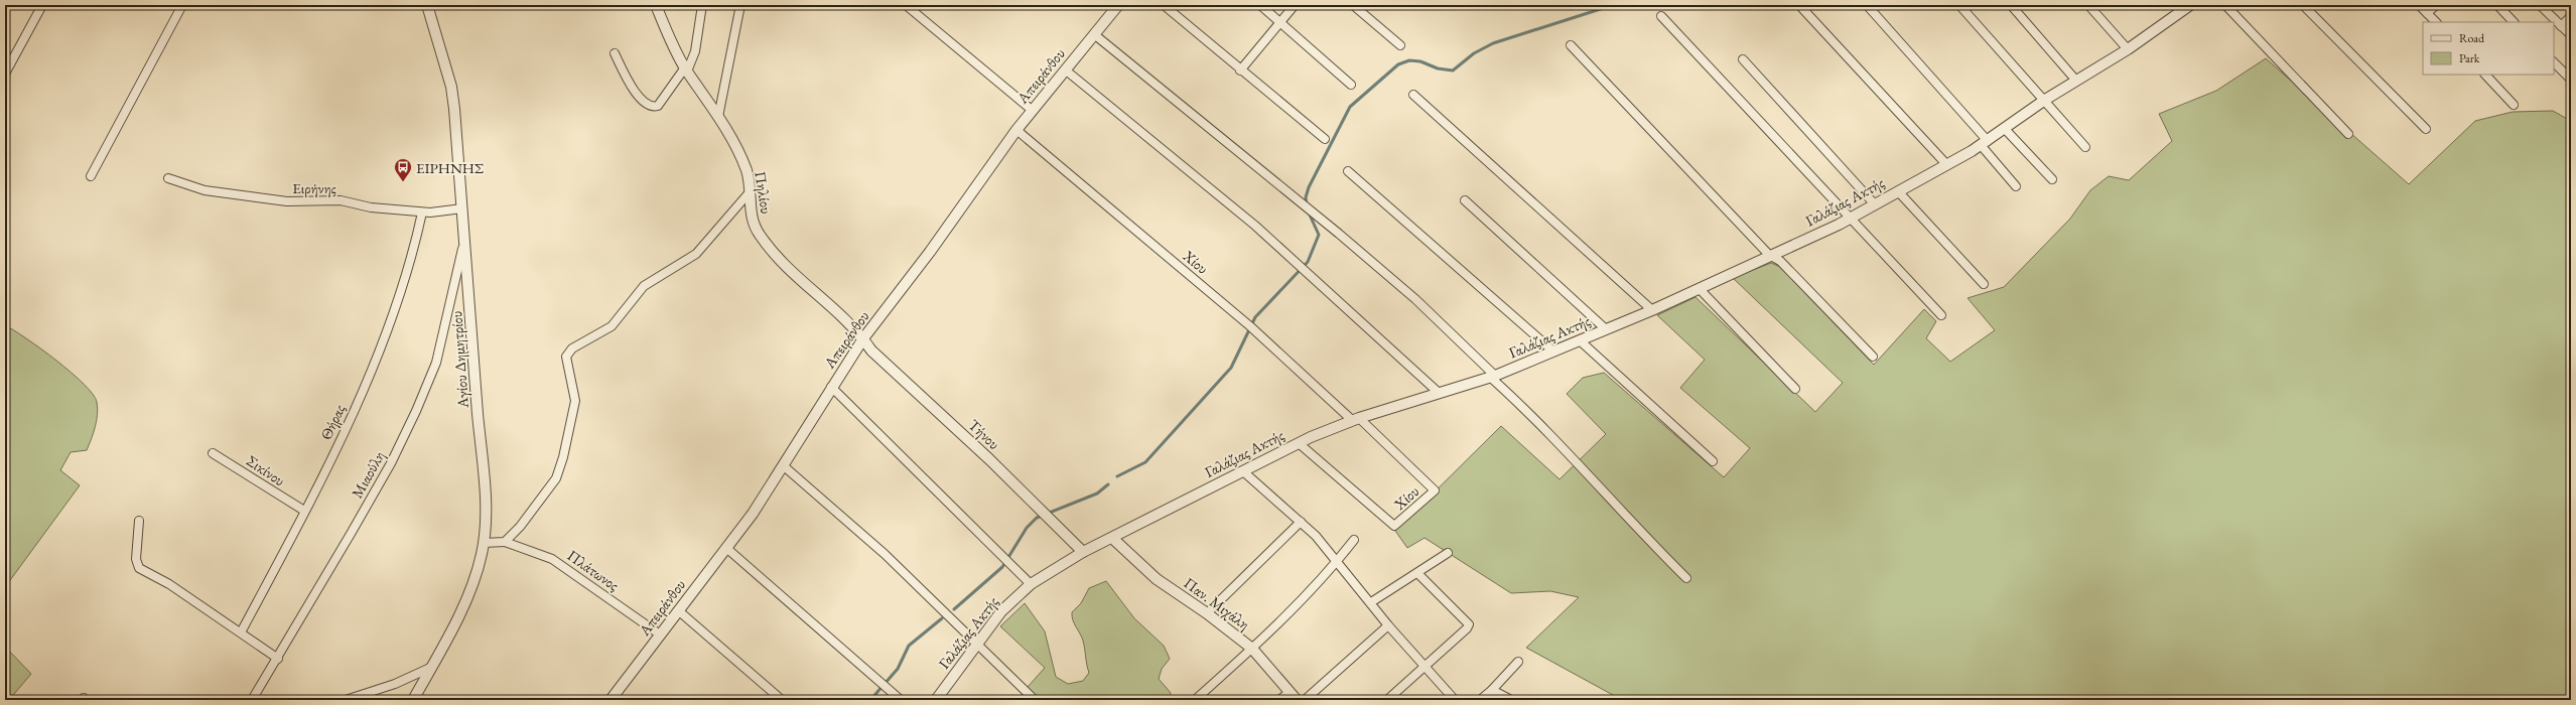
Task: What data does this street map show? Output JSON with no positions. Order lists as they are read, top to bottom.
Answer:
{
  "streets": {
    "street": [
      "Απειράνθου",
      "Ειρήνης",
      "Πηλίου",
      "Γαλάζιας Ακτής",
      "Χίου",
      "Αγίου Δημητρίου",
      "Θήρας",
      "Τήνου",
      "Σικίνου",
      "Μιαούλη",
      "Πλάτωνος",
      "Παν. Μιχάλη"
    ]
  },
  "crossings": [
    ["Απειράνθου", "Πηλίου"],
    ["Απειράνθου", "Χίου"],
    ["Απειράνθου", "Τήνου"],
    ["Απειράνθου", "Πλάτωνος"],
    ["Ειρήνης", "Αγίου Δημητρίου"],
    ["Ειρήνης", "Θήρας"],
    ["Πηλίου", "Τήνου"],
    ["Γαλάζιας Ακτής", "Χίου"],
    ["Γαλάζιας Ακτής", "Τήνου"],
    ["Γαλάζιας Ακτής", "Παν. Μιχάλη"],
    ["Αγίου Δημητρίου", "Μιαούλη"],
    ["Θήρας", "Σικίνου"]
  ],
  "places": {
    "bus stop": ["ΕΙΡΗΝΗΣ"]
  },
  "legend": ["Road", "Park"]
}
